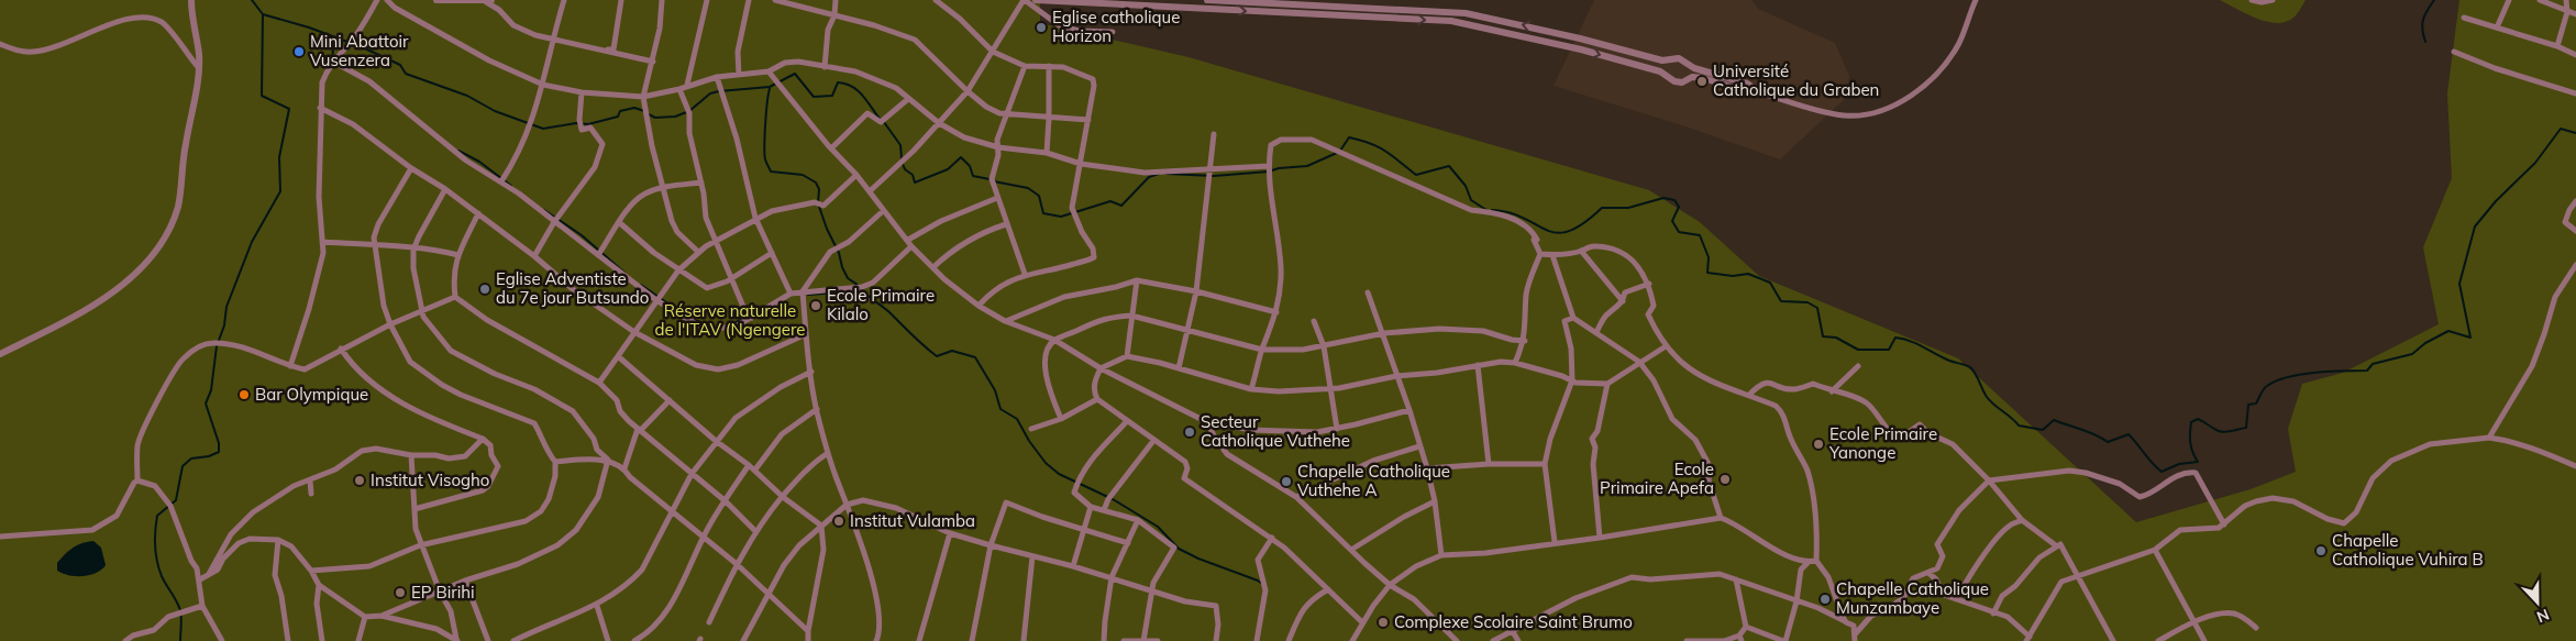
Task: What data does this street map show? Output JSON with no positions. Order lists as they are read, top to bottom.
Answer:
{
  "parks": ["Réserve naturelle de l'ITAV (Ngengere"],
  "places": [
    "Eglise catholique Horizon",
    "Mini Abattoir Vusenzera",
    "Université Catholique du Graben",
    "Eglise Adventiste du 7e jour Butsundo",
    "Ecole Primaire Kilalo",
    "Bar Olympique",
    "Secteur Catholique Vuthehe",
    "Ecole Primaire Yanonge",
    "Ecole Primaire Apefa",
    "Institut Visogho",
    "Chapelle Catholique Vuthehe A",
    "Institut Vulamba",
    "Chapelle Catholique Vuhira B",
    "EP Birihi",
    "Chapelle Catholique Munzambaye",
    "Complexe Scolaire Saint Brumo"
  ],
  "north": "bottom"
}
